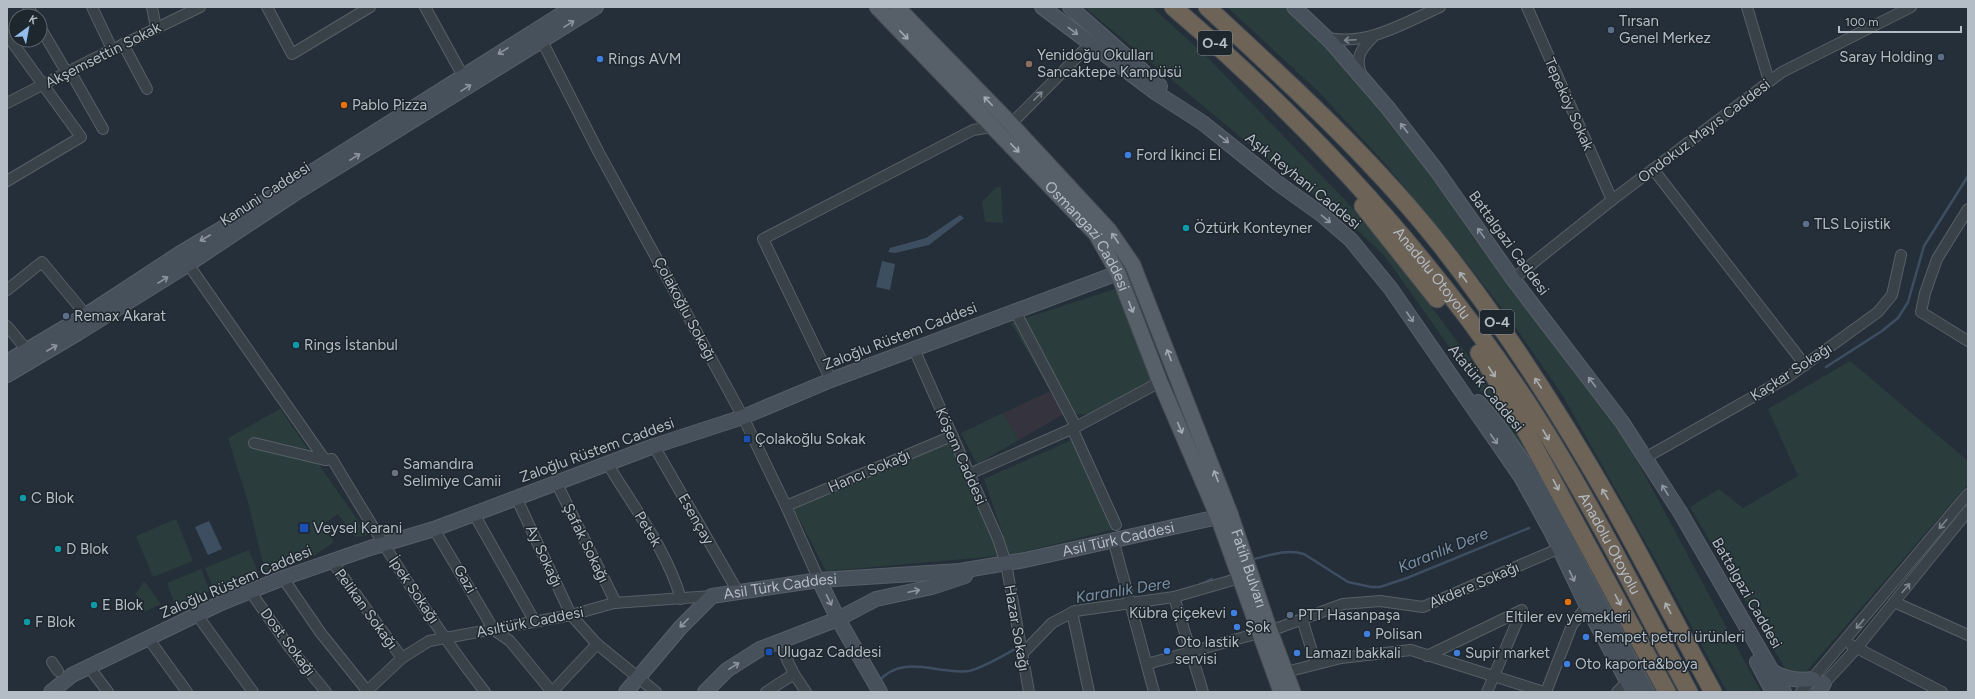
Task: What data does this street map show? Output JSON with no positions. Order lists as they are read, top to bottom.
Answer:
{
  "streets": {
    "highway": ["O-4", "Anadolu Otoyolu"],
    "main road": [
      "Aşık Reyhani Caddesi",
      "Kanuni Caddesi",
      "Osmangazi Caddesi",
      "Battalgazi Caddesi",
      "Zaloğlu Rüstem Caddesi",
      "Atatürk Caddesi",
      "Asil Türk Caddesi",
      "Fatih Bulvarı"
    ],
    "street": [
      "Akşemsettin Sokak",
      "Tepeköy Sokak",
      "Ondokuz Mayıs Caddesi",
      "Çolakoğlu Sokağı",
      "Kaçkar Sokağı",
      "Köşem Caddesi",
      "Hancı Sokağı",
      "Esençay",
      "Petek",
      "Şafak Sokağı",
      "Ay Sokağı",
      "Gazi",
      "Akdere Sokağı",
      "İpek Sokağı",
      "Pelikan Sokağı",
      "Asıltürk Caddesi",
      "Hazar Sokağı",
      "Dost Sokağı"
    ]
  },
  "crossings": [
    ["Tepeköy Sokak", "Ondokuz Mayıs Caddesi"],
    ["Ondokuz Mayıs Caddesi", "Battalgazi Caddesi"],
    ["Aşık Reyhani Caddesi", "Atatürk Caddesi"],
    ["Kanuni Caddesi", "Çolakoğlu Sokağı"],
    ["Osmangazi Caddesi", "Zaloğlu Rüstem Caddesi"],
    ["Osmangazi Caddesi", "Asil Türk Caddesi"],
    ["Osmangazi Caddesi", "Fatih Bulvarı"],
    ["Battalgazi Caddesi", "Kaçkar Sokağı"],
    ["Çolakoğlu Sokağı", "Zaloğlu Rüstem Caddesi"],
    ["Çolakoğlu Sokağı", "Hancı Sokağı"],
    ["Çolakoğlu Sokağı", "Asil Türk Caddesi"],
    ["Zaloğlu Rüstem Caddesi", "Köşem Caddesi"],
    ["Zaloğlu Rüstem Caddesi", "Esençay"],
    ["Zaloğlu Rüstem Caddesi", "Petek"],
    ["Zaloğlu Rüstem Caddesi", "Şafak Sokağı"],
    ["Zaloğlu Rüstem Caddesi", "Ay Sokağı"],
    ["Zaloğlu Rüstem Caddesi", "Gazi"],
    ["Zaloğlu Rüstem Caddesi", "İpek Sokağı"],
    ["Zaloğlu Rüstem Caddesi", "Pelikan Sokağı"],
    ["Zaloğlu Rüstem Caddesi", "Dost Sokağı"],
    ["Atatürk Caddesi", "Akdere Sokağı"],
    ["Köşem Caddesi", "Hancı Sokağı"],
    ["Köşem Caddesi", "Asil Türk Caddesi"],
    ["Köşem Caddesi", "Hazar Sokağı"],
    ["Esençay", "Asil Türk Caddesi"],
    ["Petek", "Asıltürk Caddesi"],
    ["Asil Türk Caddesi", "Ay Sokağı"],
    ["Asil Türk Caddesi", "Fatih Bulvarı"],
    ["Asil Türk Caddesi", "Asıltürk Caddesi"],
    ["Asil Türk Caddesi", "Hazar Sokağı"],
    ["Şafak Sokağı", "Asıltürk Caddesi"],
    ["Ay Sokağı", "Asıltürk Caddesi"],
    ["Fatih Bulvarı", "Akdere Sokağı"],
    ["Gazi", "Asıltürk Caddesi"],
    ["İpek Sokağı", "Asıltürk Caddesi"],
    ["Pelikan Sokağı", "Asıltürk Caddesi"]
  ],
  "one_way": ["Aşık Reyhani Caddesi", "Battalgazi Caddesi"],
  "water": ["Karanlık Dere"],
  "places": {
    "other": [
      "Tırsan Genel Merkez",
      "Saray Holding",
      "Rings AVM",
      "Yenidoğu Okulları Sancaktepe Kampüsü",
      "Pablo Pizza",
      "Ford İkinci El",
      "TLS Lojistik",
      "Öztürk Konteyner",
      "Remax Akarat",
      "Rings İstanbul",
      "Samandıra Selimiye Camii",
      "C Blok",
      "D Blok",
      "Eltiler ev yemekleri",
      "E Blok",
      "Kübra çiçekevi",
      "PTT Hasanpaşa",
      "F Blok",
      "Şok",
      "Polisan",
      "Rempet petrol ürünleri",
      "Oto lastik servisi",
      "Lamazı bakkali",
      "Supir market",
      "Oto kaporta&boya"
    ],
    "transit": ["Çolakoğlu Sokak", "Veysel Karani", "Ulugaz Caddesi"]
  },
  "scale_bar": "100 m",
  "north": "top right"
}
